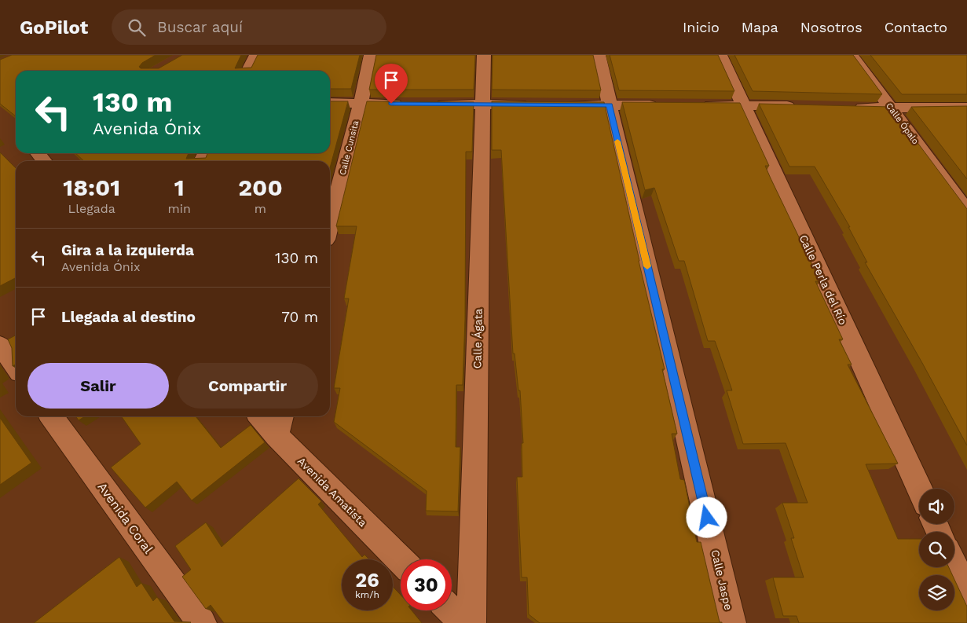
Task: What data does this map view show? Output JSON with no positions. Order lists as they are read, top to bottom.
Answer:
{
  "streets": {
    "street": [
      "Calle Ópalo",
      "Calle Cunsita",
      "Calle Perla del Río",
      "Calle Ágata",
      "Avenida Amatista",
      "Avenida Coral",
      "Calle Jaspe"
    ]
  },
  "page": {
    "header": "GoPilot",
    "search": "Buscar aquí",
    "nav": [
      "Inicio",
      "Mapa",
      "Nosotros",
      "Contacto"
    ],
    "turn": ["130 m", "Avenida Ónix"],
    "eta": [
      "18:01",
      "Llegada",
      "1",
      "min",
      "200",
      "m"
    ],
    "list": [
      {
        "name": "Gira a la izquierda",
        "note": "Avenida Ónix",
        "value": "130 m"
      },
      {
        "name": "Llegada al destino",
        "value": "70 m"
      }
    ],
    "buttons": ["Salir", "Compartir"],
    "speed": "26 km/h",
    "limit": "30"
  }
}
